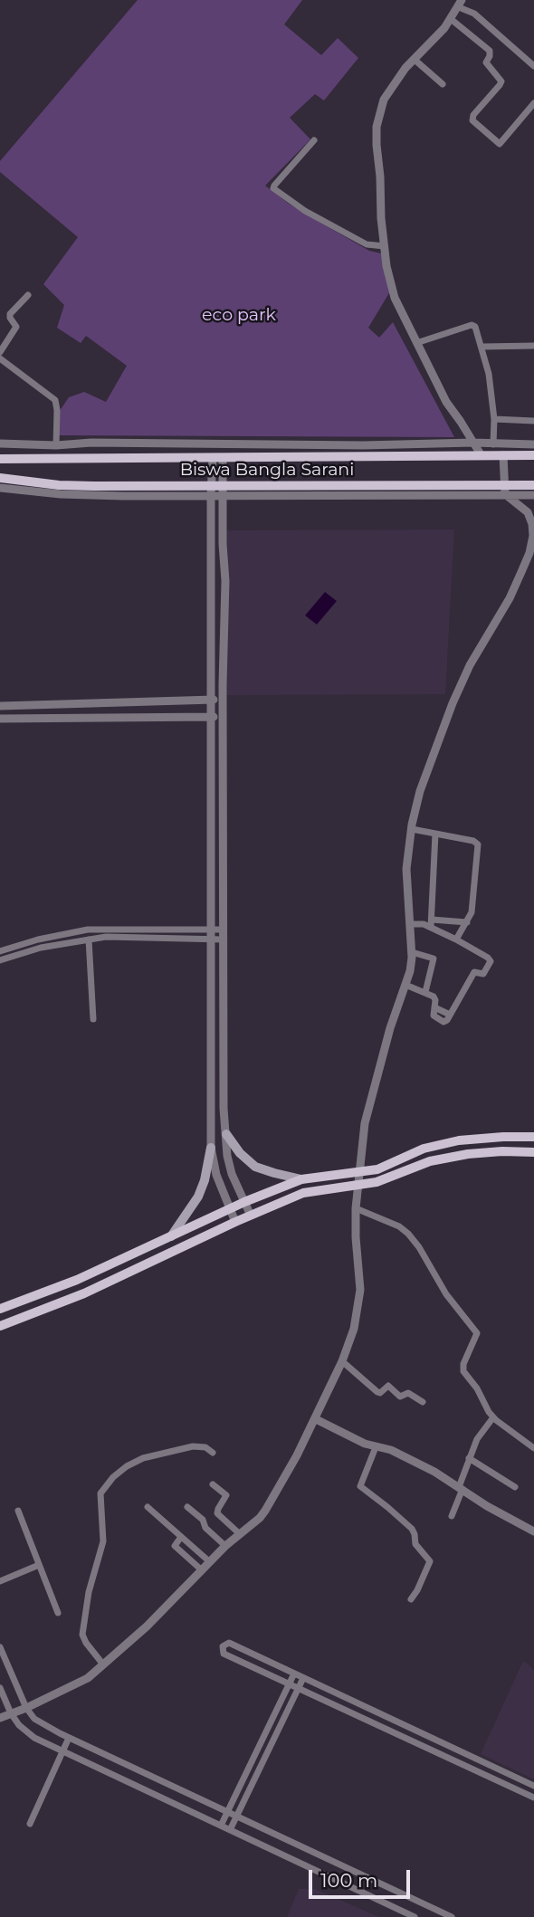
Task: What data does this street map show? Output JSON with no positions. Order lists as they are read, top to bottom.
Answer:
{
  "streets": {
    "main road": ["Biswa Bangla Sarani"]
  },
  "parks": ["eco park"],
  "scale_bar": "100 m"
}
